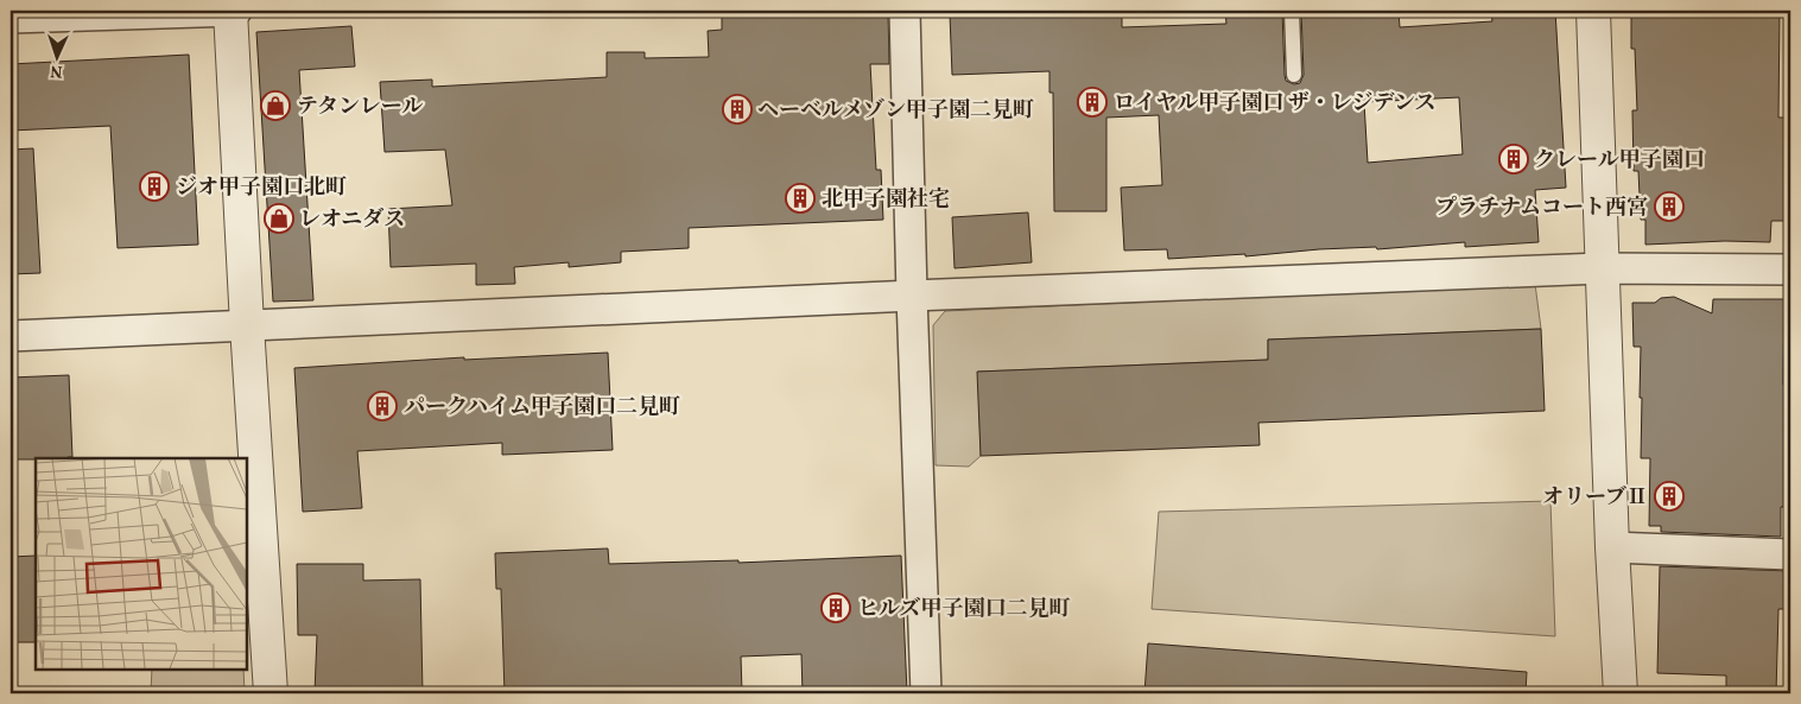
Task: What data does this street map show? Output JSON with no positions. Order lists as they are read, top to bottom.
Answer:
{
  "places": {
    "building": [
      "ロイヤル甲子園口 ザ・レジデンス",
      "ヘーベルメゾン甲子園二見町",
      "クレール甲子園口",
      "ジオ甲子園口北町",
      "北甲子園社宅",
      "プラチナムコート西宮",
      "パークハイム甲子園口二見町",
      "オリーブⅡ",
      "ヒルズ甲子園口二見町"
    ],
    "shop": ["テタンレール", "レオニダス"]
  },
  "north": "bottom"
}
